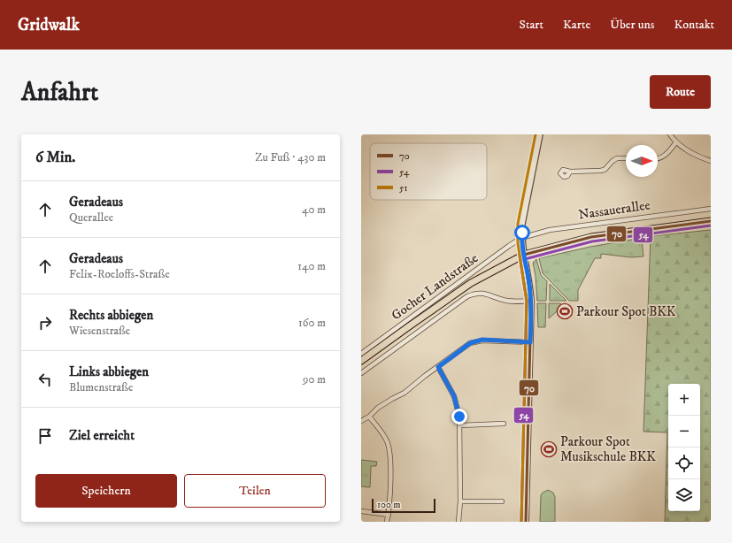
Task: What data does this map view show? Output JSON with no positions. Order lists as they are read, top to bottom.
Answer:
{
  "streets": {
    "main road": ["Nassauerallee", "Gocher Landstraße"]
  },
  "crossings": [
    ["Nassauerallee", "Gocher Landstraße"]
  ],
  "places": {
    "sports": ["Parkour Spot BKK", "Parkour Spot Musikschule BKK"]
  },
  "lines": ["transit line 51", "transit line 70", "transit line 54"],
  "legend": ["70", "54", "51"],
  "scale_bar": "100 m",
  "north": "right",
  "page": {
    "header": "Gridwalk",
    "nav": [
      "Start",
      "Karte",
      "Über uns",
      "Kontakt"
    ],
    "buttons": [
      "Route",
      ["Speichern", "Teilen"]
    ],
    "title": "Anfahrt",
    "heading": ["6 Min.", "Zu Fuß · 430 m"],
    "list": [
      ["Geradeaus", "Querallee", "40 m"],
      ["Geradeaus", "Felix-Roeloffs-Straße", "140 m"],
      ["Rechts abbiegen", "Wiesenstraße", "160 m"],
      ["Links abbiegen", "Blumenstraße", "90 m"],
      "Ziel erreicht"
    ],
    "map_buttons": ["+", "−"],
    "scale": "100 m"
  }
}
